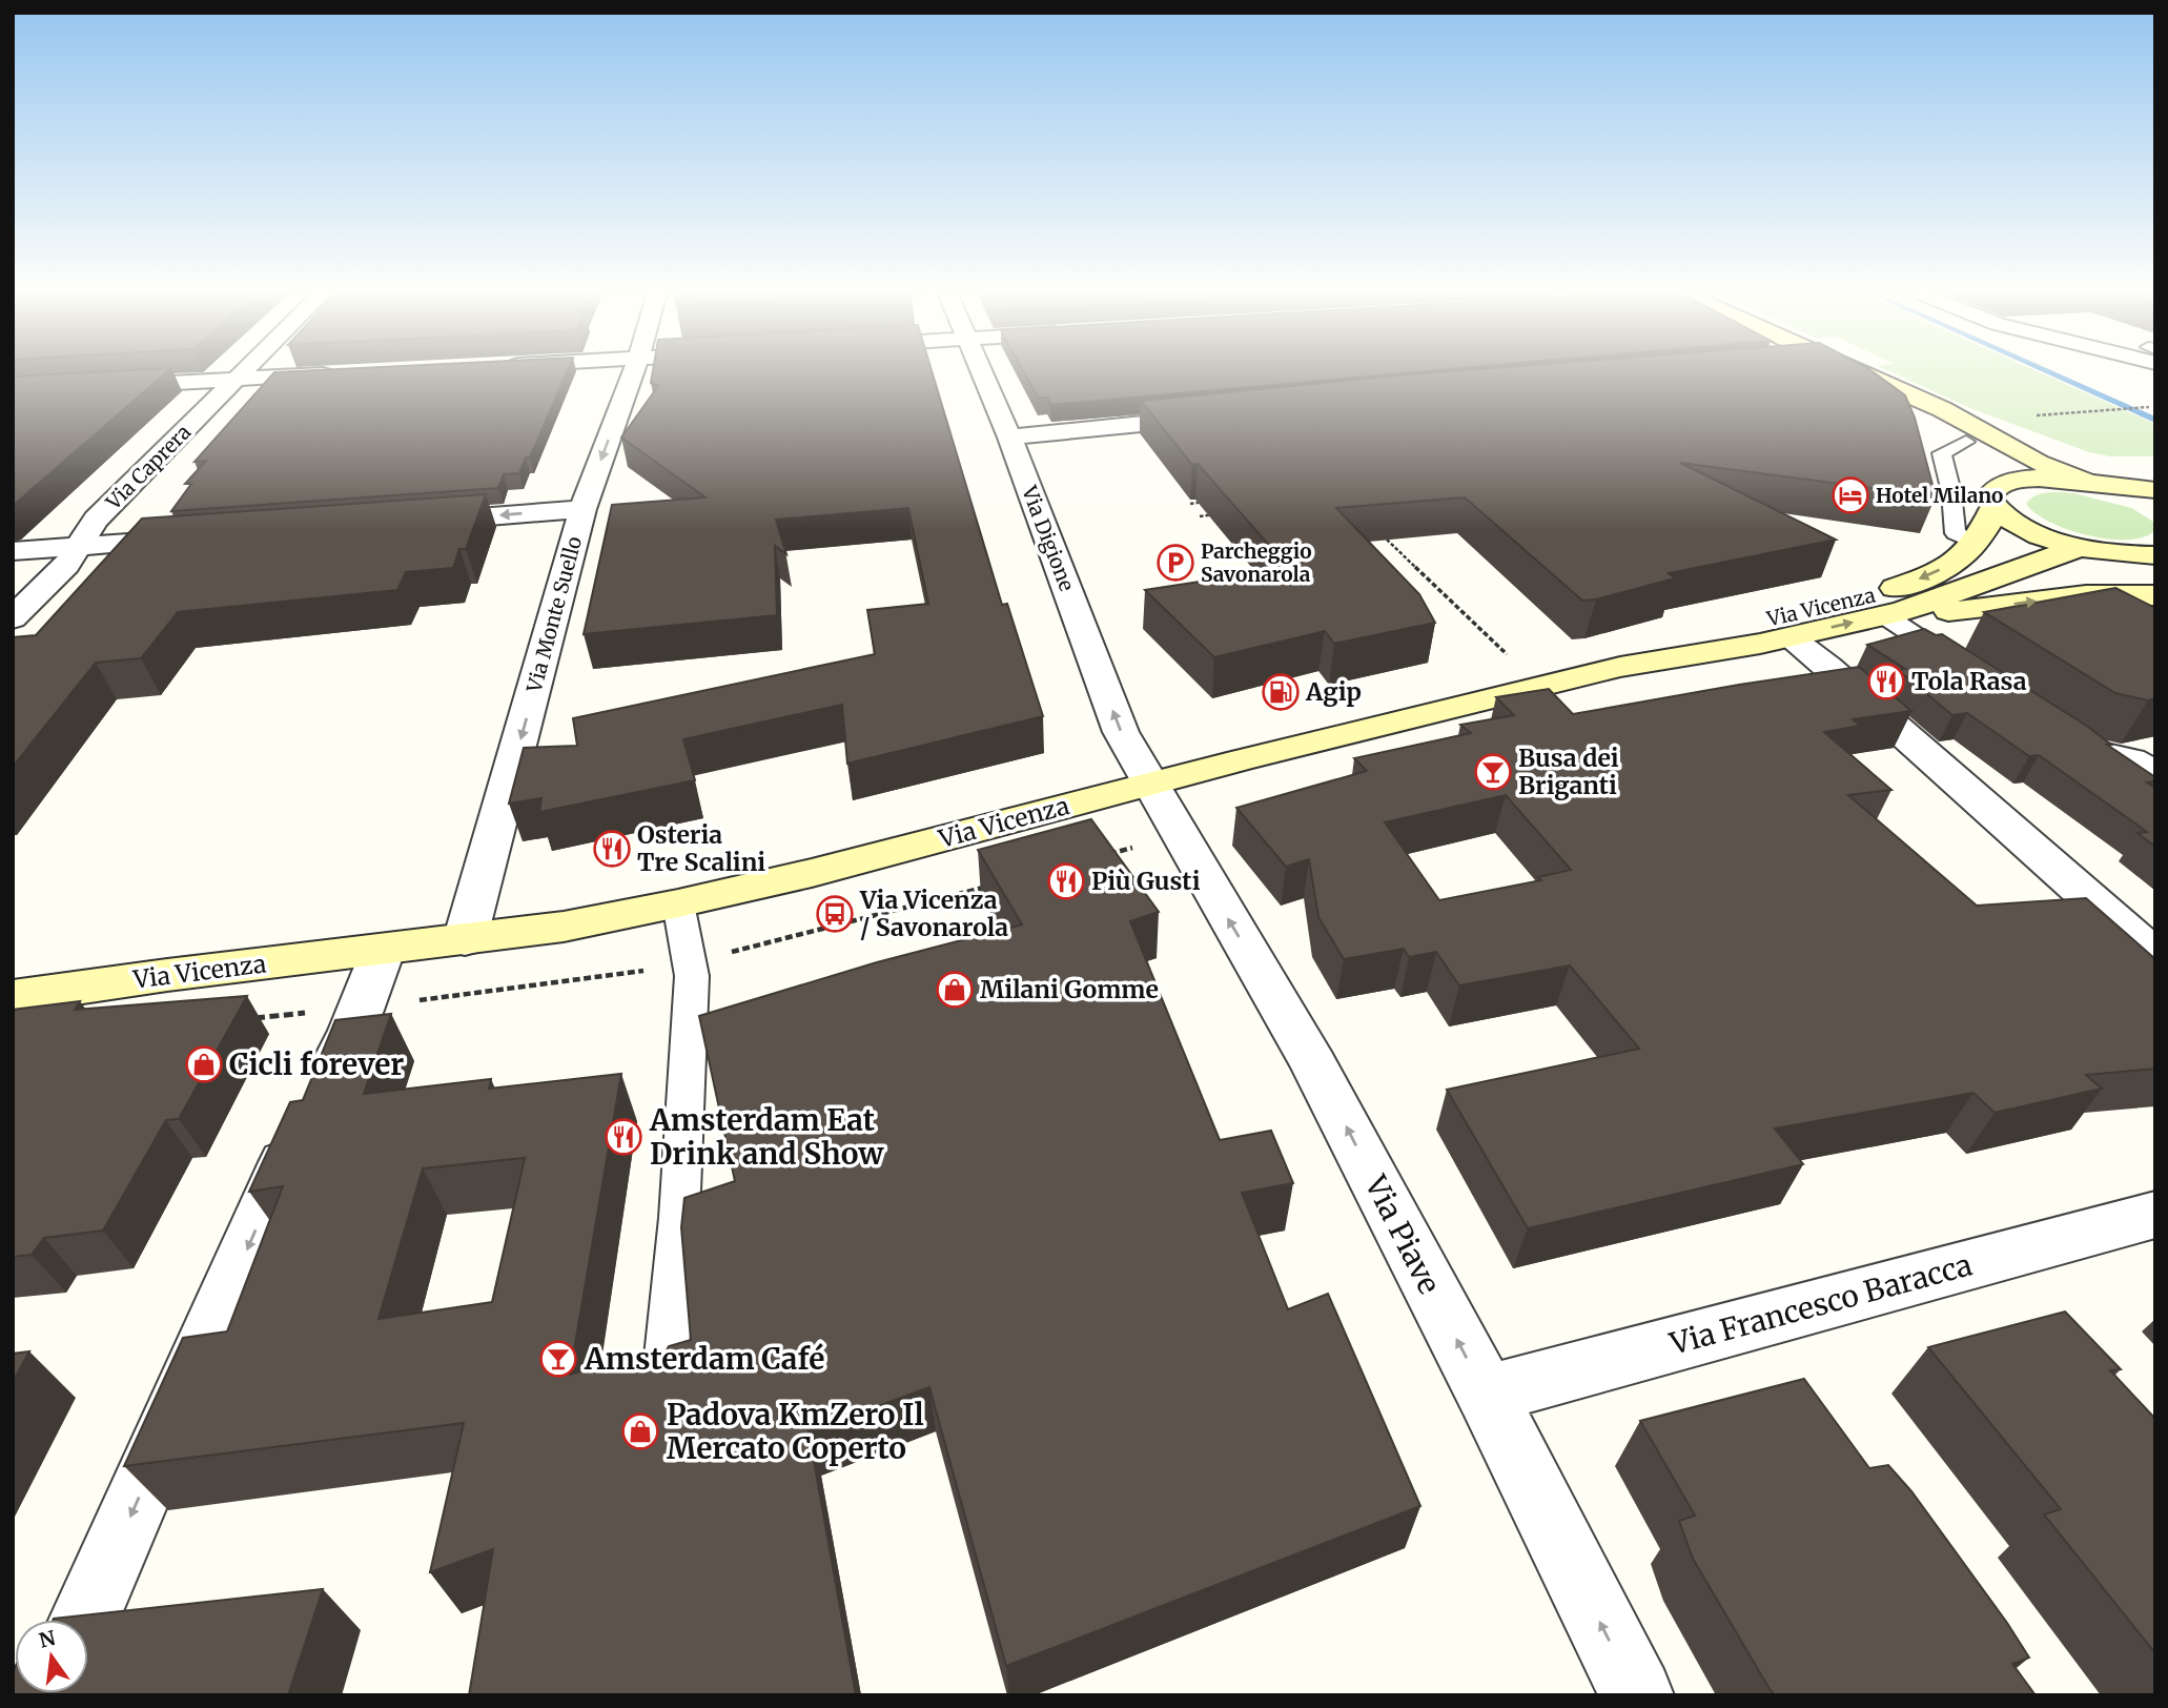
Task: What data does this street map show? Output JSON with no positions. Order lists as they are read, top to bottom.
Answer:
{
  "streets": {
    "main road": ["Via Vicenza"],
    "street": [
      "Via Caprera",
      "Via Digione",
      "Via Monte Suello",
      "Via Piave",
      "Via Francesco Baracca"
    ]
  },
  "crossings": [
    ["Via Digione", "Via Vicenza"],
    ["Via Digione", "Via Piave"],
    ["Via Vicenza", "Via Monte Suello"],
    ["Via Vicenza", "Via Piave"],
    ["Via Piave", "Via Francesco Baracca"]
  ],
  "one_way": ["Via Digione", "Via Monte Suello", "Via Piave"],
  "places": {
    "hotel": ["Hotel Milano"],
    "parking": ["Parcheggio Savonarola"],
    "restaurant": [
      "Tola Rasa",
      "Osteria Tre Scalini",
      "Più Gusti",
      "Amsterdam Eat Drink and Show"
    ],
    "fuel station": ["Agip"],
    "bar": ["Busa dei Briganti", "Amsterdam Café"],
    "bus stop": ["Via Vicenza / Savonarola"],
    "shop": ["Milani Gomme", "Cicli forever", "Padova KmZero Il Mercato Coperto"]
  },
  "north": "top"
}
